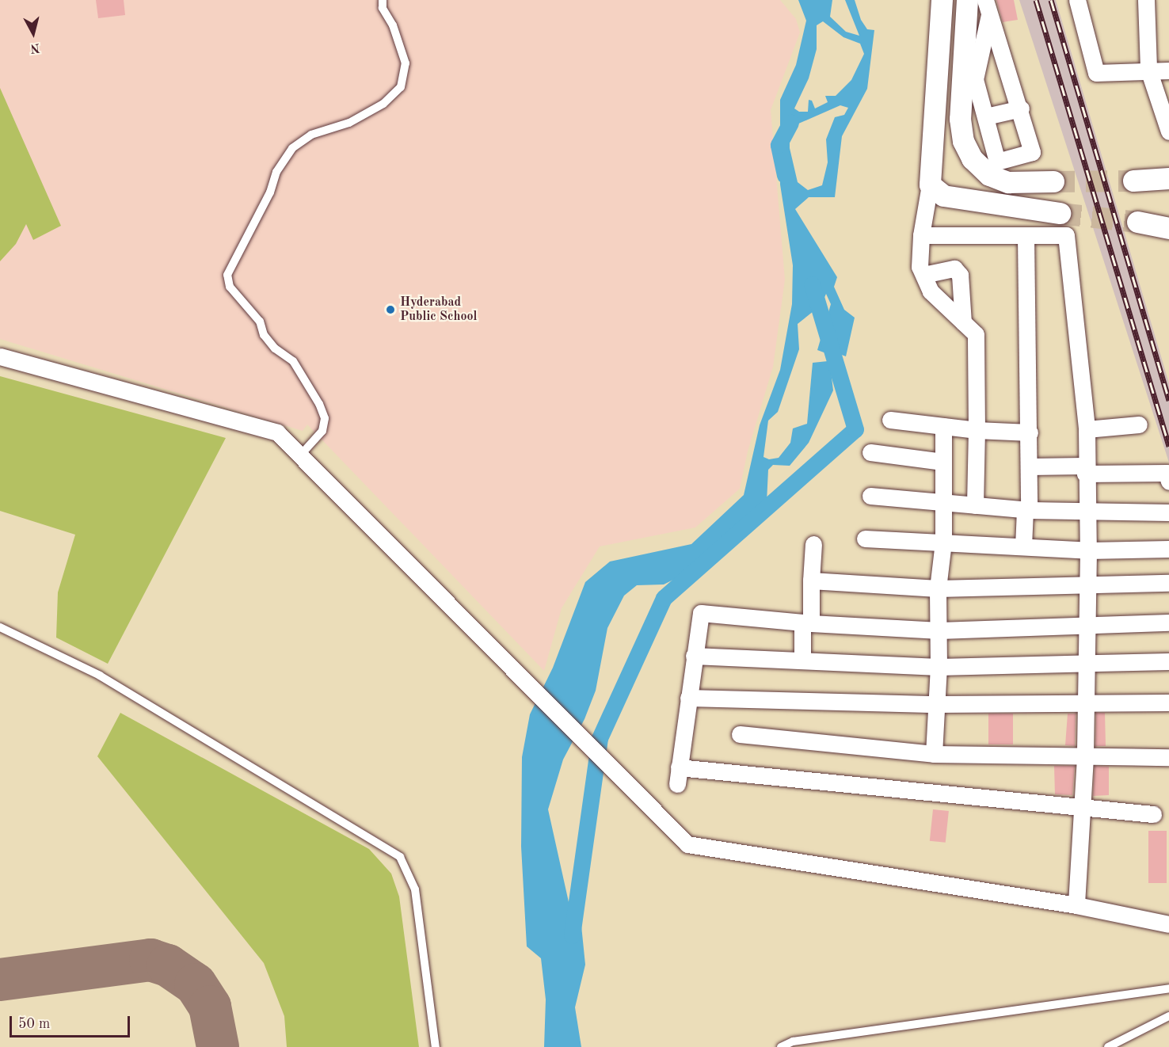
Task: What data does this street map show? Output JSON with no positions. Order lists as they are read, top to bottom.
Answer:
{
  "places": ["Hyderabad Public School"],
  "scale_bar": "50 m",
  "north": "bottom"
}
